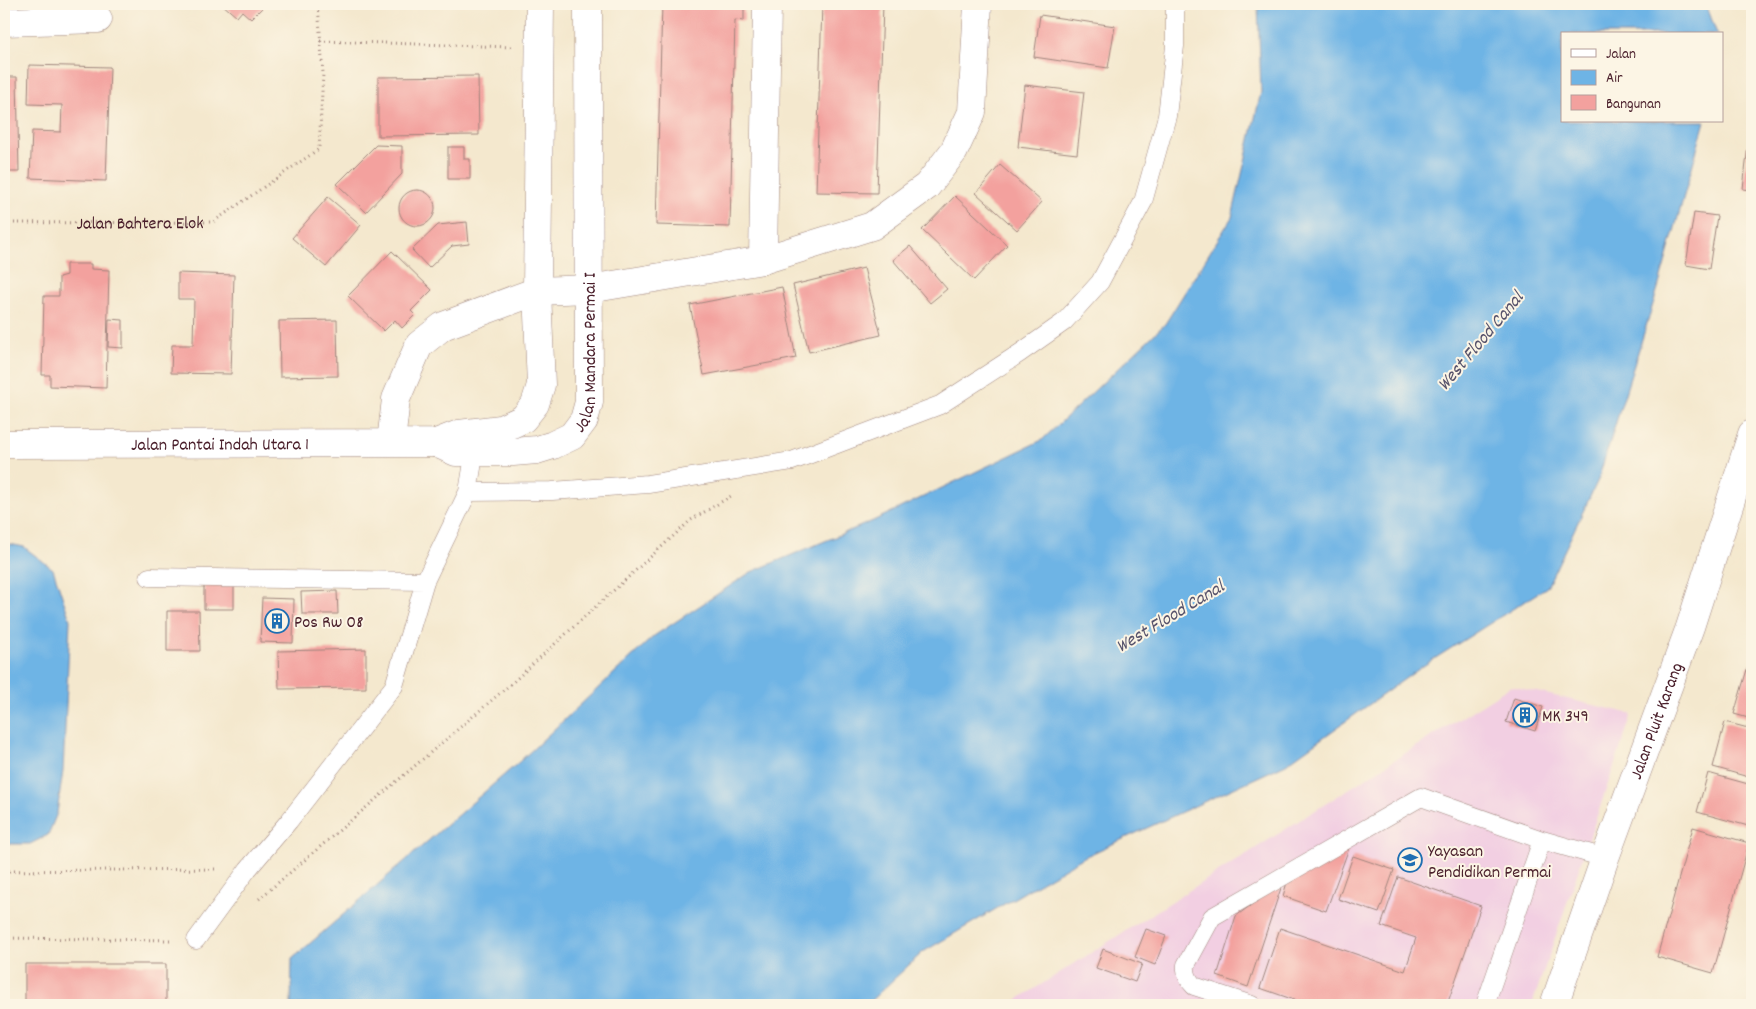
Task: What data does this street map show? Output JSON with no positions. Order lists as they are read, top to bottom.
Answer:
{
  "streets": {
    "street": ["Jalan Mandara Permai I", "Jalan Pantai Indah Utara 1", "Jalan Pluit Karang"],
    "path": ["Jalan Bahtera Elok"]
  },
  "crossings": [
    ["Jalan Mandara Permai I", "Jalan Pantai Indah Utara 1"]
  ],
  "water": ["West Flood Canal"],
  "places": {
    "building": ["Pos Rw 08", "MK 349"],
    "school or university": ["Yayasan Pendidikan Permai"]
  },
  "legend": ["Jalan", "Air", "Bangunan"]
}
